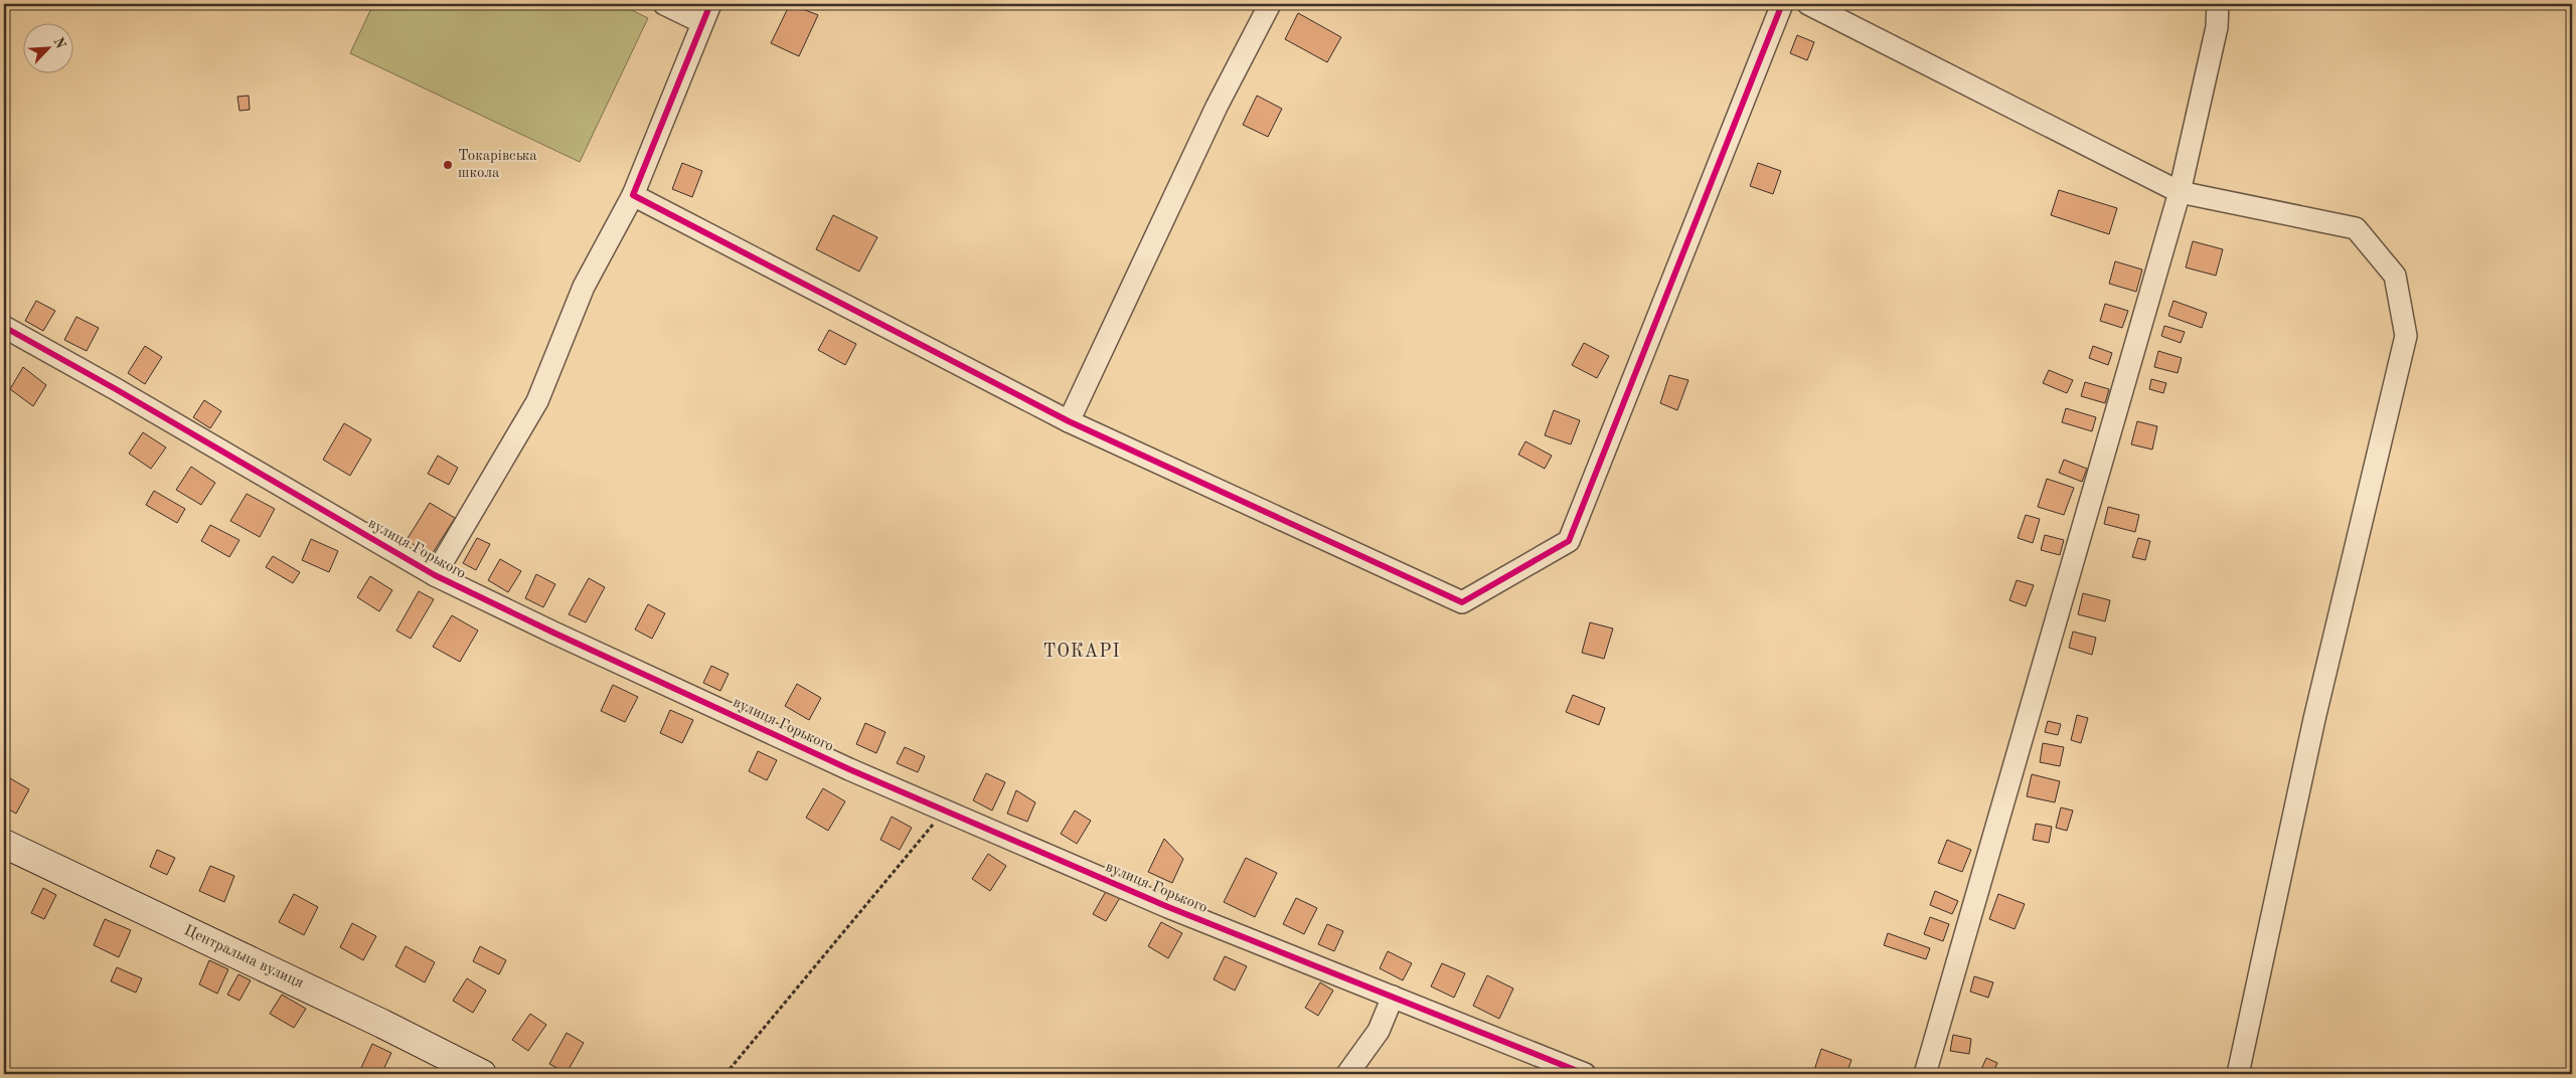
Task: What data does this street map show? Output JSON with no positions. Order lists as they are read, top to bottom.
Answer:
{
  "streets": {
    "street": ["вулиця Горького", "Центральна вулиця"]
  },
  "districts": ["ТОКАРІ"],
  "places": ["Токарівська школа"],
  "north": "top right"
}
